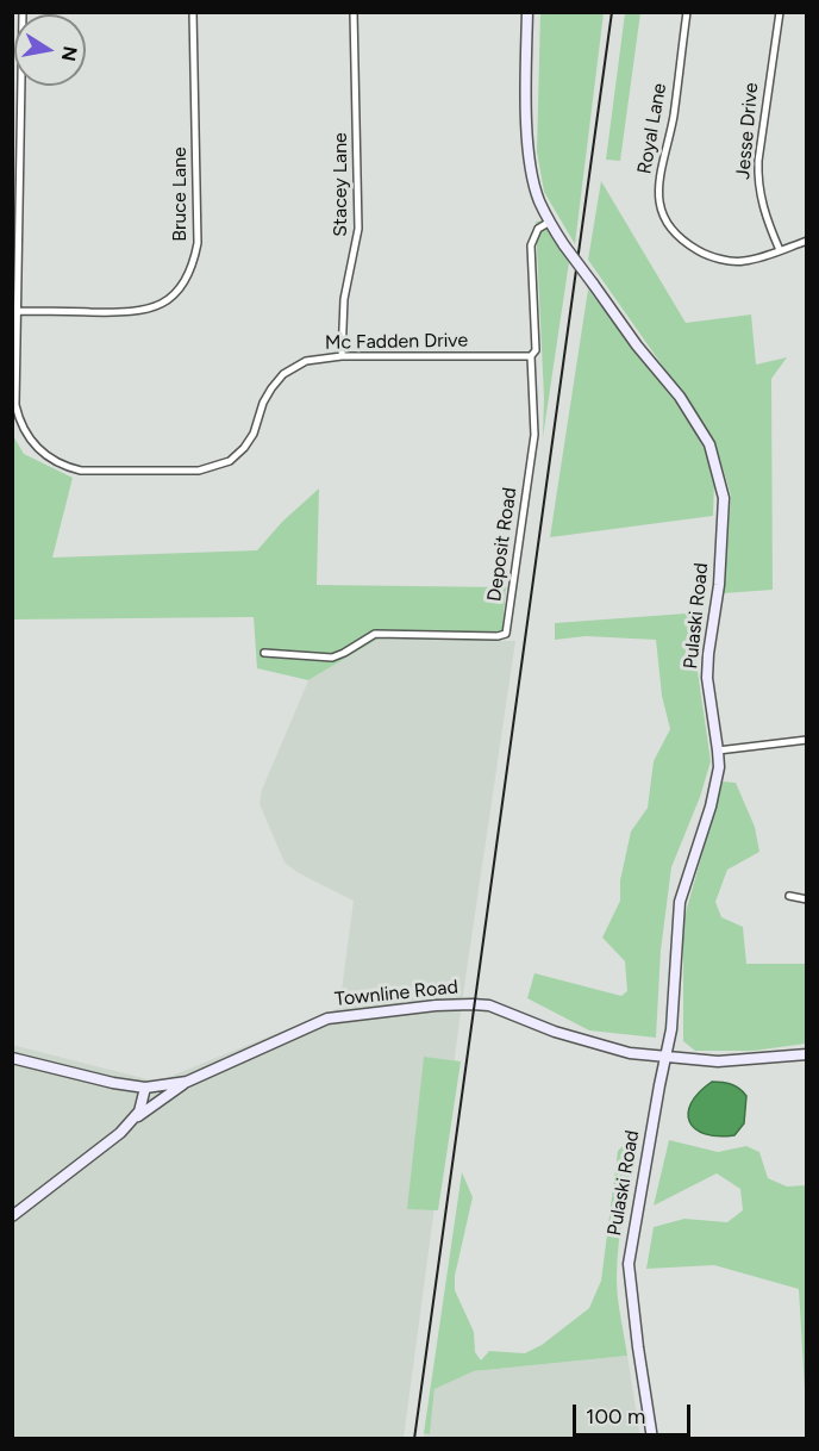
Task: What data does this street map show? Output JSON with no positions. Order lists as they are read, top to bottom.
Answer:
{
  "streets": {
    "main road": ["Pulaski Road", "Townline Road"],
    "street": [
      "Royal Lane",
      "Jesse Drive",
      "Stacey Lane",
      "Bruce Lane",
      "Mc Fadden Drive",
      "Deposit Road"
    ]
  },
  "crossings": [
    ["Royal Lane", "Jesse Drive"],
    ["Stacey Lane", "Mc Fadden Drive"],
    ["Bruce Lane", "Mc Fadden Drive"],
    ["Mc Fadden Drive", "Deposit Road"],
    ["Deposit Road", "Pulaski Road"],
    ["Pulaski Road", "Townline Road"]
  ],
  "scale_bar": "100 m",
  "north": "right"
}
